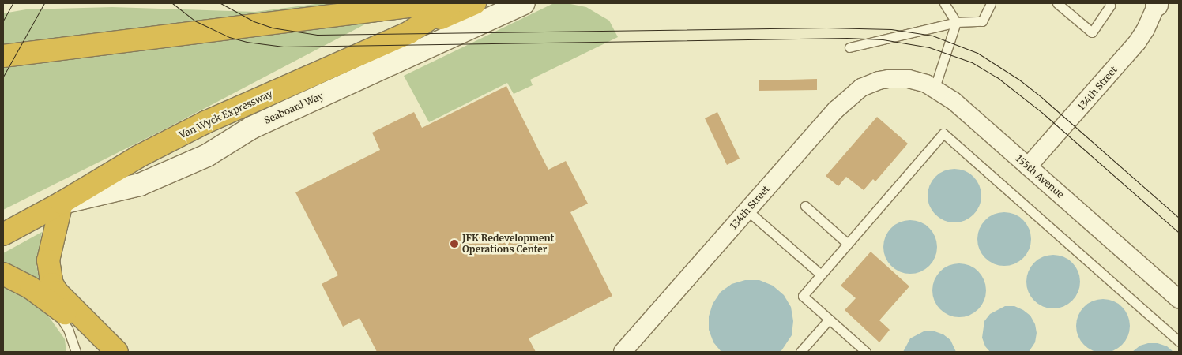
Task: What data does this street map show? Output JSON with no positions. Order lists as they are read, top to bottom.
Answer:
{
  "streets": {
    "highway": ["Van Wyck Expressway"],
    "street": ["134th Street", "Seaboard Way", "155th Avenue"]
  },
  "crossings": [
    ["134th Street", "155th Avenue"],
    ["Seaboard Way", "Van Wyck Expressway"]
  ],
  "places": ["JFK Redevelopment Operations Center"]
}
